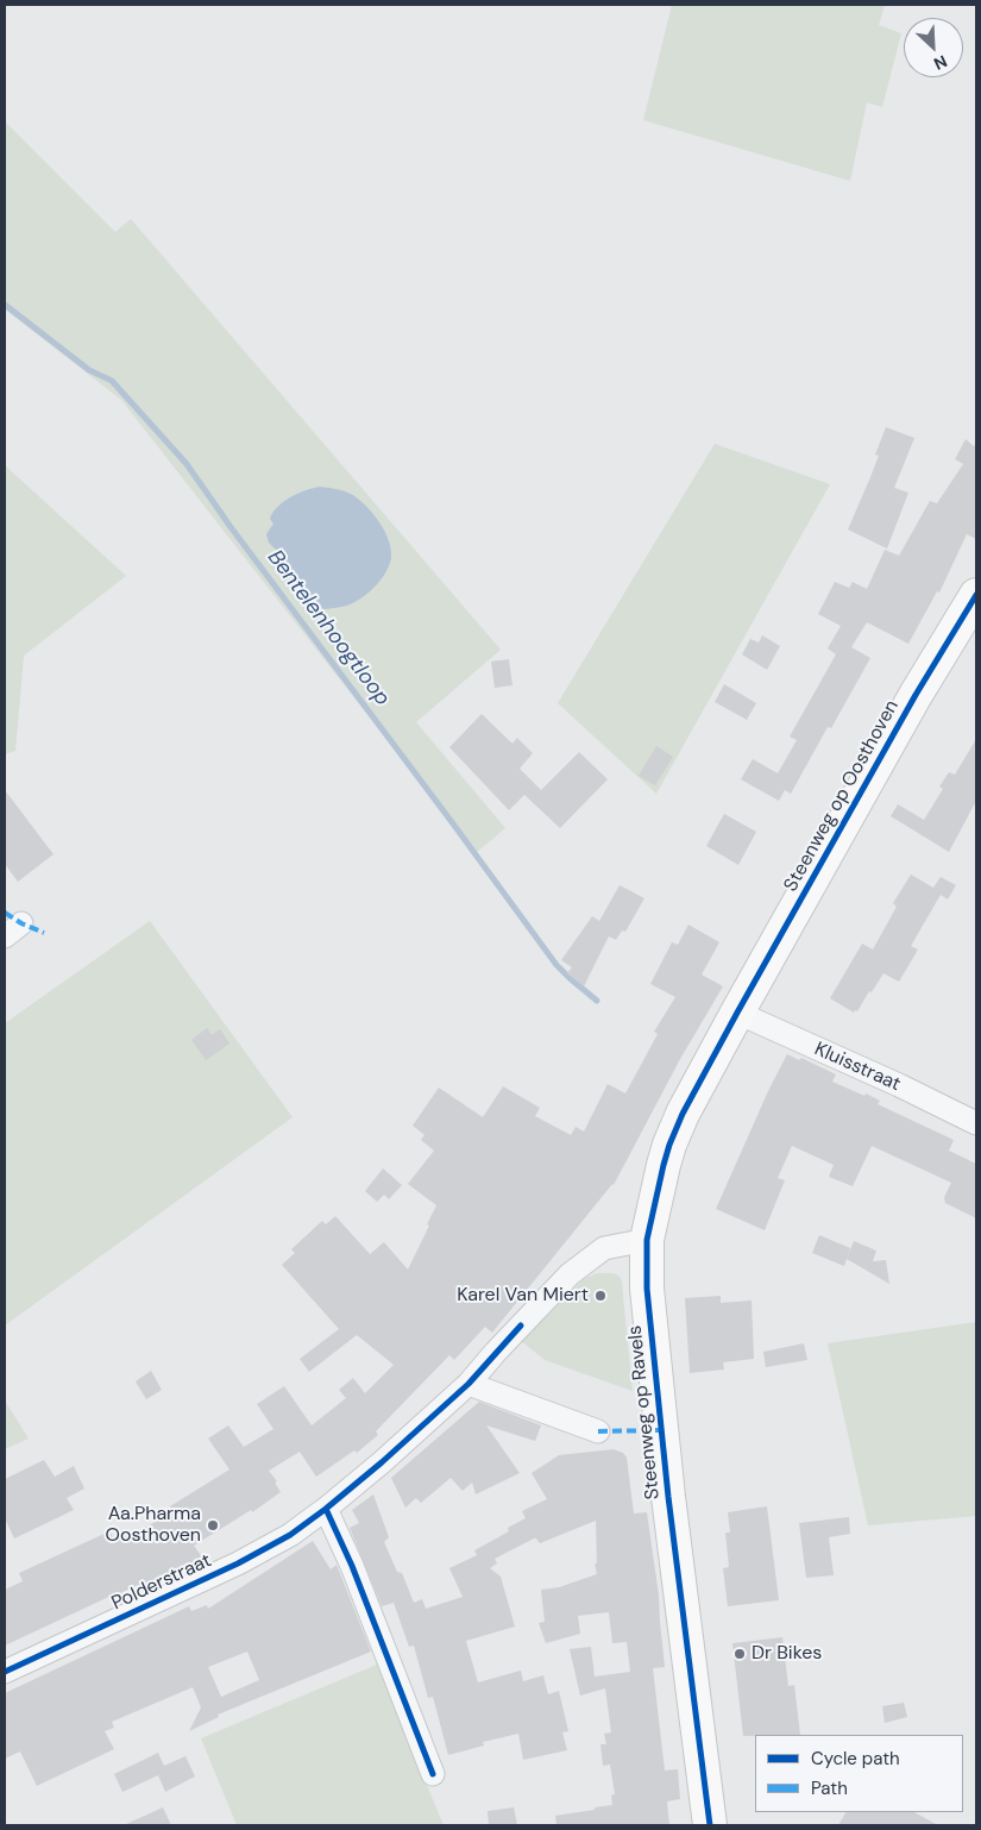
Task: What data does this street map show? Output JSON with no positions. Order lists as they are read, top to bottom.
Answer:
{
  "streets": {
    "main road": ["Steenweg op Oosthoven", "Steenweg op Ravels"],
    "street": ["Kluisstraat", "Polderstraat"]
  },
  "crossings": [
    ["Steenweg op Oosthoven", "Kluisstraat"],
    ["Steenweg op Oosthoven", "Steenweg op Ravels"],
    ["Kluisstraat", "Steenweg op Ravels"],
    ["Steenweg op Ravels", "Polderstraat"]
  ],
  "water": ["Bentelenhoogtloop"],
  "places": ["Karel Van Miert", "Aa.Pharma Oosthoven", "Dr Bikes"],
  "legend": ["Cycle path", "Path"],
  "north": "bottom right"
}
